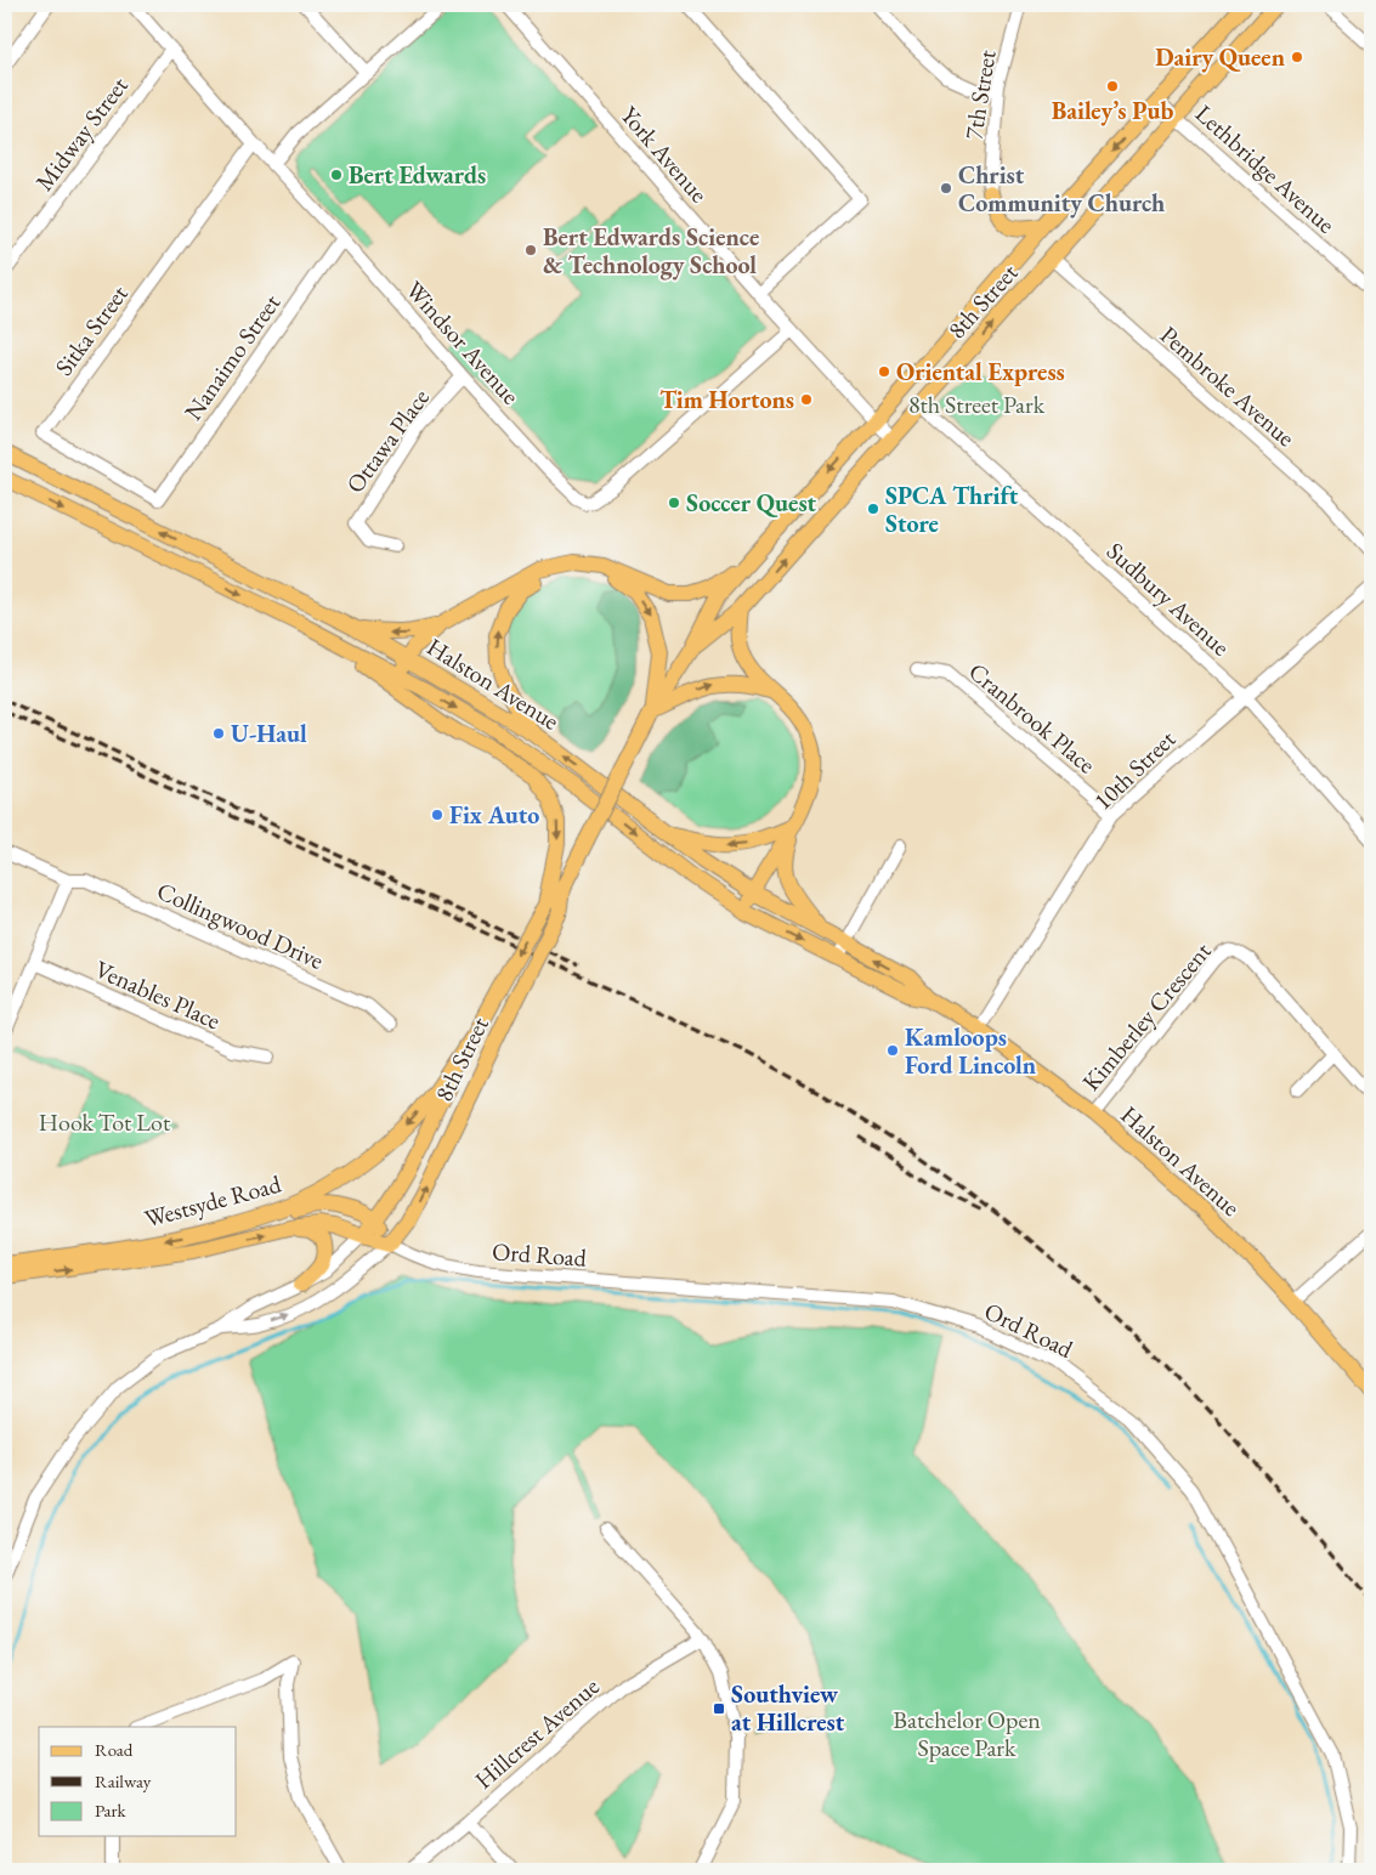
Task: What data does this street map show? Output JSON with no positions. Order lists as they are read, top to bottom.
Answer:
{
  "streets": {
    "main road": ["8th Street", "Halston Avenue", "Westsyde Road"],
    "street": [
      "7th Street",
      "Midway Street",
      "York Avenue",
      "Lethbridge Avenue",
      "Sitka Street",
      "Windsor Avenue",
      "Nanaimo Street",
      "Pembroke Avenue",
      "Ottawa Place",
      "Sudbury Avenue",
      "Cranbrook Place",
      "10th Street",
      "Collingwood Drive",
      "Venables Place",
      "Kimberley Crescent",
      "Ord Road",
      "Hillcrest Avenue"
    ]
  },
  "crossings": [
    ["Midway Street", "Windsor Avenue"],
    ["York Avenue", "8th Street"],
    ["York Avenue", "Windsor Avenue"],
    ["Lethbridge Avenue", "8th Street"],
    ["8th Street", "Pembroke Avenue"],
    ["8th Street", "Sudbury Avenue"],
    ["8th Street", "Westsyde Road"],
    ["8th Street", "Ord Road"],
    ["Sitka Street", "Windsor Avenue"],
    ["Sitka Street", "Nanaimo Street"],
    ["Windsor Avenue", "Nanaimo Street"],
    ["Windsor Avenue", "Ottawa Place"],
    ["Sudbury Avenue", "10th Street"],
    ["Halston Avenue", "10th Street"],
    ["Halston Avenue", "Kimberley Crescent"],
    ["Cranbrook Place", "10th Street"],
    ["Westsyde Road", "Ord Road"]
  ],
  "parks": ["8th Street Park", "Hook Tot Lot", "Batchelor Open Space Park"],
  "places": {
    "other": [
      "Dairy Queen",
      "Bailey’s Pub",
      "Bert Edwards",
      "Christ Community Church",
      "Bert Edwards Science & Technology School",
      "Oriental Express",
      "Tim Hortons",
      "Soccer Quest",
      "SPCA Thrift Store",
      "U-Haul",
      "Fix Auto",
      "Kamloops Ford Lincoln"
    ],
    "transit": ["Southview at Hillcrest"]
  },
  "legend": ["Road", "Railway", "Park"]
}
